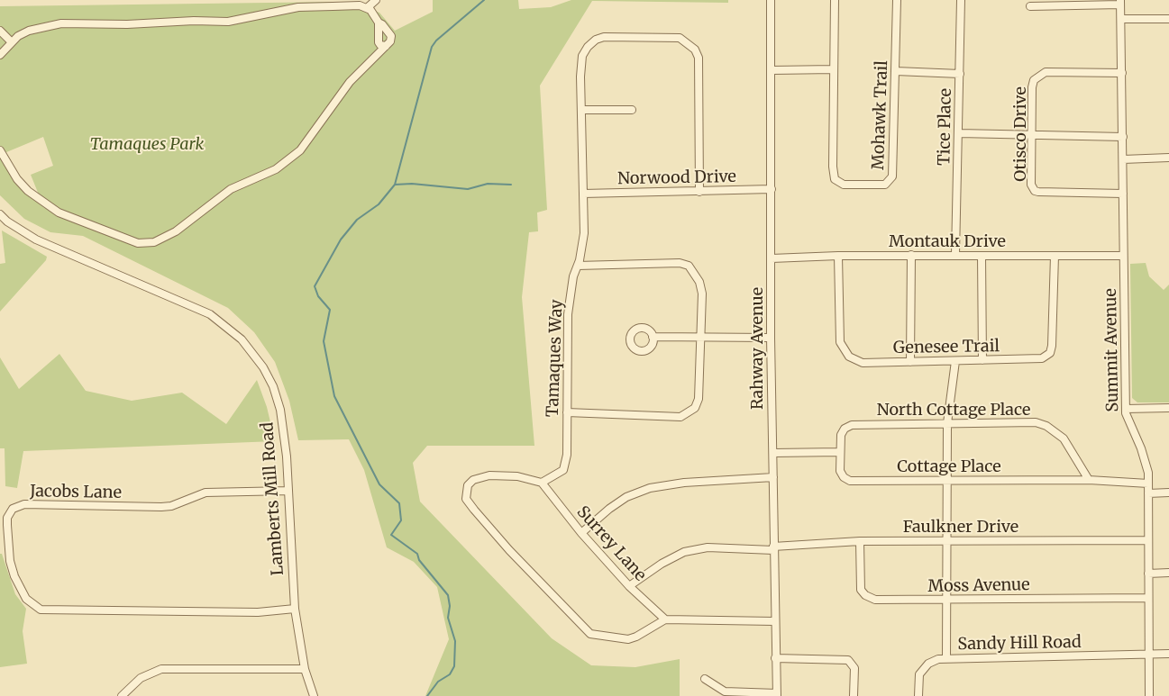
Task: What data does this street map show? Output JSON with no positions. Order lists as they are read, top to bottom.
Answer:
{
  "streets": {
    "street": [
      "Mohawk Trail",
      "Tice Place",
      "Otisco Drive",
      "Norwood Drive",
      "Montauk Drive",
      "Genesee Trail",
      "Rahway Avenue",
      "Summit Avenue",
      "Tamaques Way",
      "North Cottage Place",
      "Cottage Place",
      "Jacobs Lane",
      "Lamberts Mill Road",
      "Faulkner Drive",
      "Surrey Lane",
      "Moss Avenue",
      "Sandy Hill Road"
    ]
  },
  "crossings": [
    ["Tice Place", "Montauk Drive"],
    ["Otisco Drive", "Summit Avenue"],
    ["Norwood Drive", "Rahway Avenue"],
    ["Norwood Drive", "Tamaques Way"],
    ["Montauk Drive", "Genesee Trail"],
    ["Montauk Drive", "Rahway Avenue"],
    ["Montauk Drive", "Summit Avenue"],
    ["Rahway Avenue", "Faulkner Drive"],
    ["Summit Avenue", "Cottage Place"],
    ["Summit Avenue", "Faulkner Drive"],
    ["Summit Avenue", "Moss Avenue"],
    ["Summit Avenue", "Sandy Hill Road"],
    ["Tamaques Way", "Surrey Lane"],
    ["North Cottage Place", "Cottage Place"],
    ["Jacobs Lane", "Lamberts Mill Road"],
    ["Faulkner Drive", "Surrey Lane"],
    ["Faulkner Drive", "Moss Avenue"]
  ],
  "parks": ["Tamaques Park"]
}
